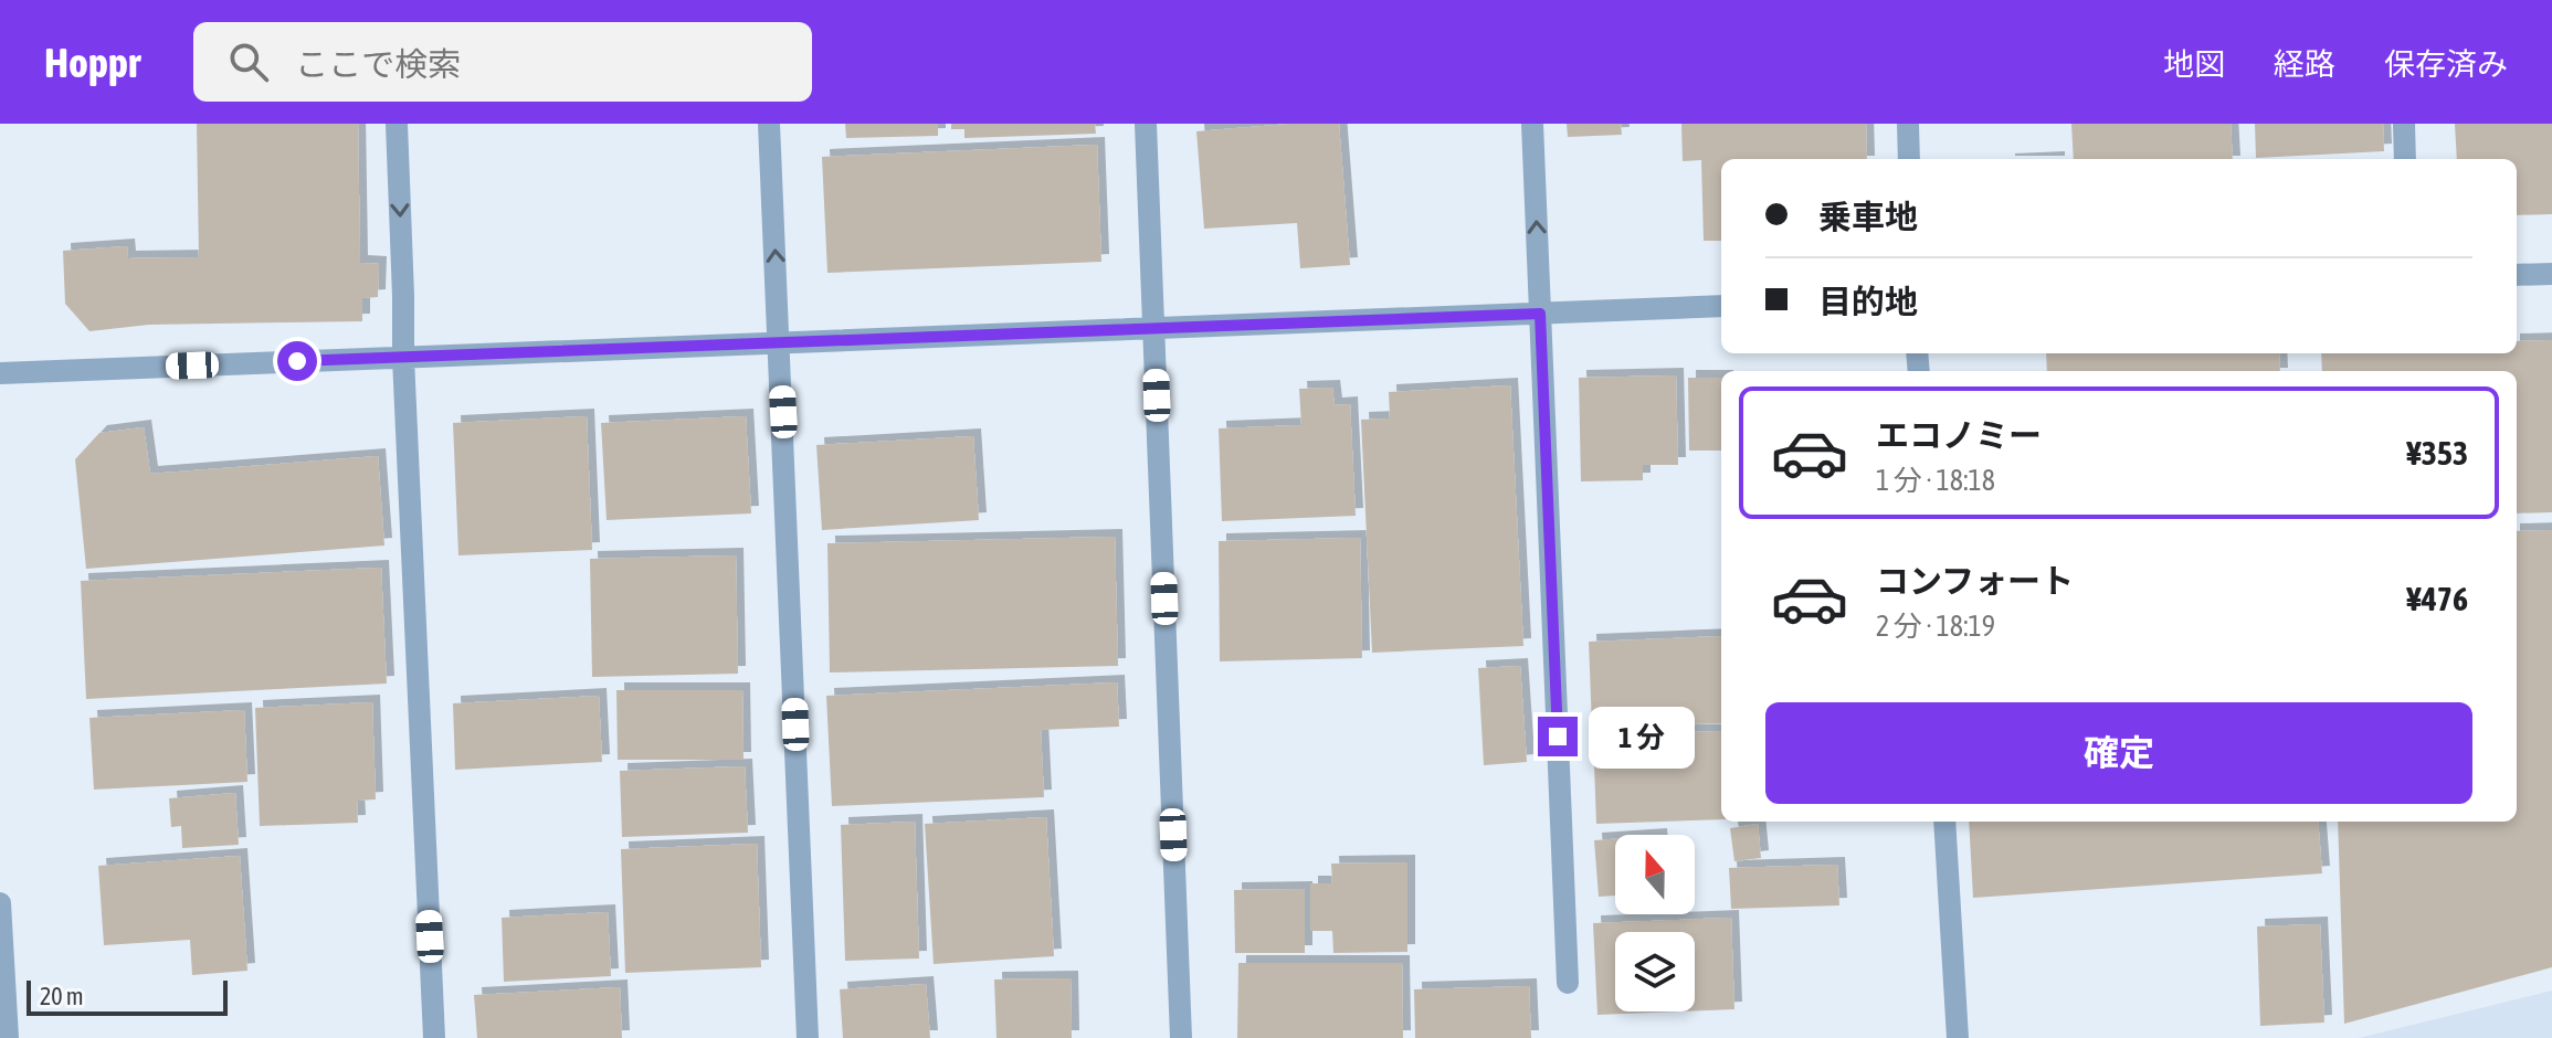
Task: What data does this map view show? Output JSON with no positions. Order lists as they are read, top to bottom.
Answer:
{
  "scale_bar": "20 m",
  "north": "top",
  "page": {
    "header": "Hoppr",
    "search": "ここで検索",
    "nav": ["地図", "経路", "保存済み"],
    "banner": ["乗車地", "目的地"],
    "list": [
      {
        "name": "エコノミー",
        "note": "1 分 · 18:18",
        "value": "¥353"
      },
      {
        "name": "コンフォート",
        "note": "2 分 · 18:19",
        "value": "¥476"
      }
    ],
    "buttons": "確定",
    "bubble": "1 分",
    "scale": "20 m"
  }
}
